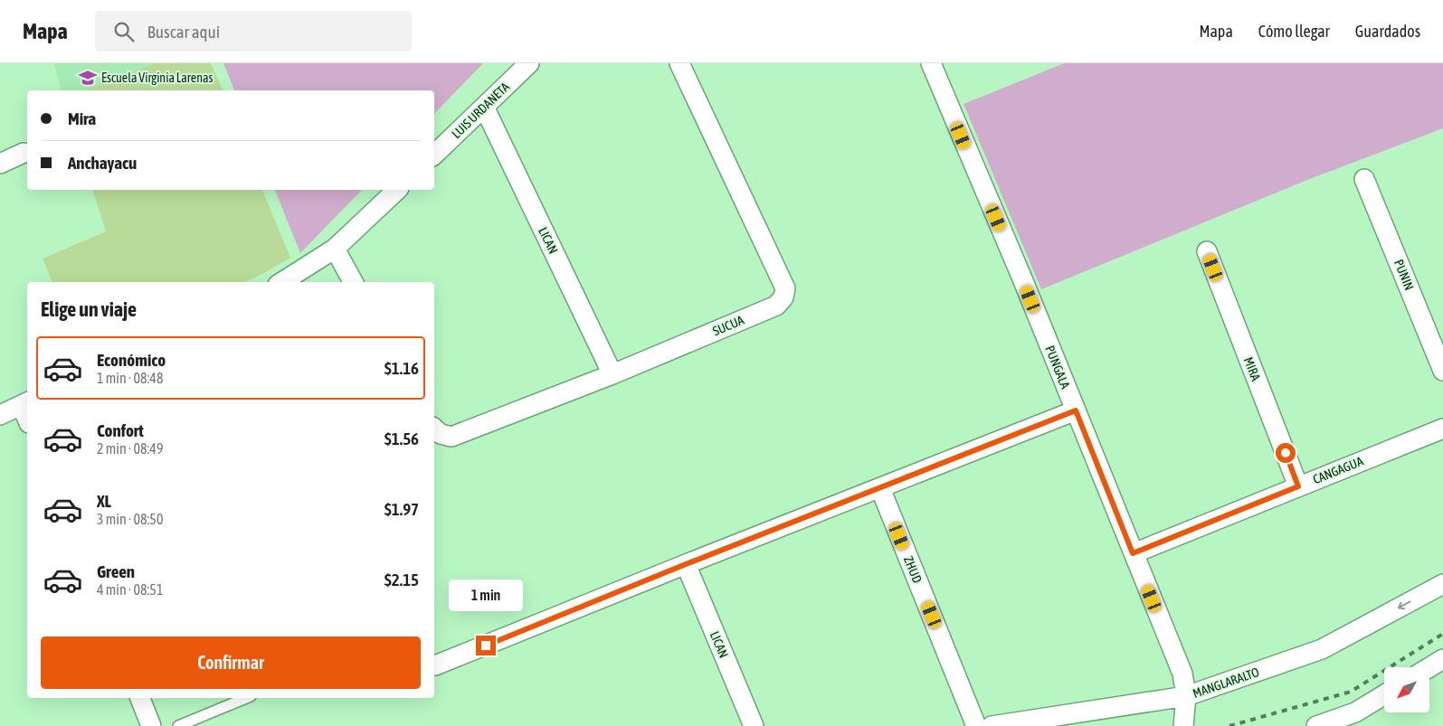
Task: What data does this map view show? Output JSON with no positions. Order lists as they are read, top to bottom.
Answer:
{
  "streets": {
    "street": [
      "LUIS URDANETA",
      "LICAN",
      "PUNIN",
      "SUCUA",
      "PUNGALA",
      "MIRA",
      "CANGAGUA",
      "ZHUD",
      "MANGLARALTO"
    ]
  },
  "crossings": [
    ["LUIS URDANETA", "LICAN"],
    ["LICAN", "SUCUA"],
    ["PUNGALA", "CANGAGUA"],
    ["PUNGALA", "MANGLARALTO"],
    ["MIRA", "CANGAGUA"]
  ],
  "places": {
    "school or university": ["Escuela Virginia Larenas"]
  },
  "north": "bottom left",
  "page": {
    "header": "Mapa",
    "search": "Buscar aquí",
    "nav": ["Mapa", "Cómo llegar", "Guardados"],
    "banner": ["Mira", "Anchayacu"],
    "heading": "Elige un viaje",
    "list": [
      {
        "name": "Económico",
        "note": "1 min · 08:48",
        "value": "$1.16"
      },
      {
        "name": "Confort",
        "note": "2 min · 08:49",
        "value": "$1.56"
      },
      {
        "name": "XL",
        "note": "3 min · 08:50",
        "value": "$1.97"
      },
      {
        "name": "Green",
        "note": "4 min · 08:51",
        "value": "$2.15"
      }
    ],
    "bubble": "1 min",
    "buttons": "Confirmar"
  }
}
